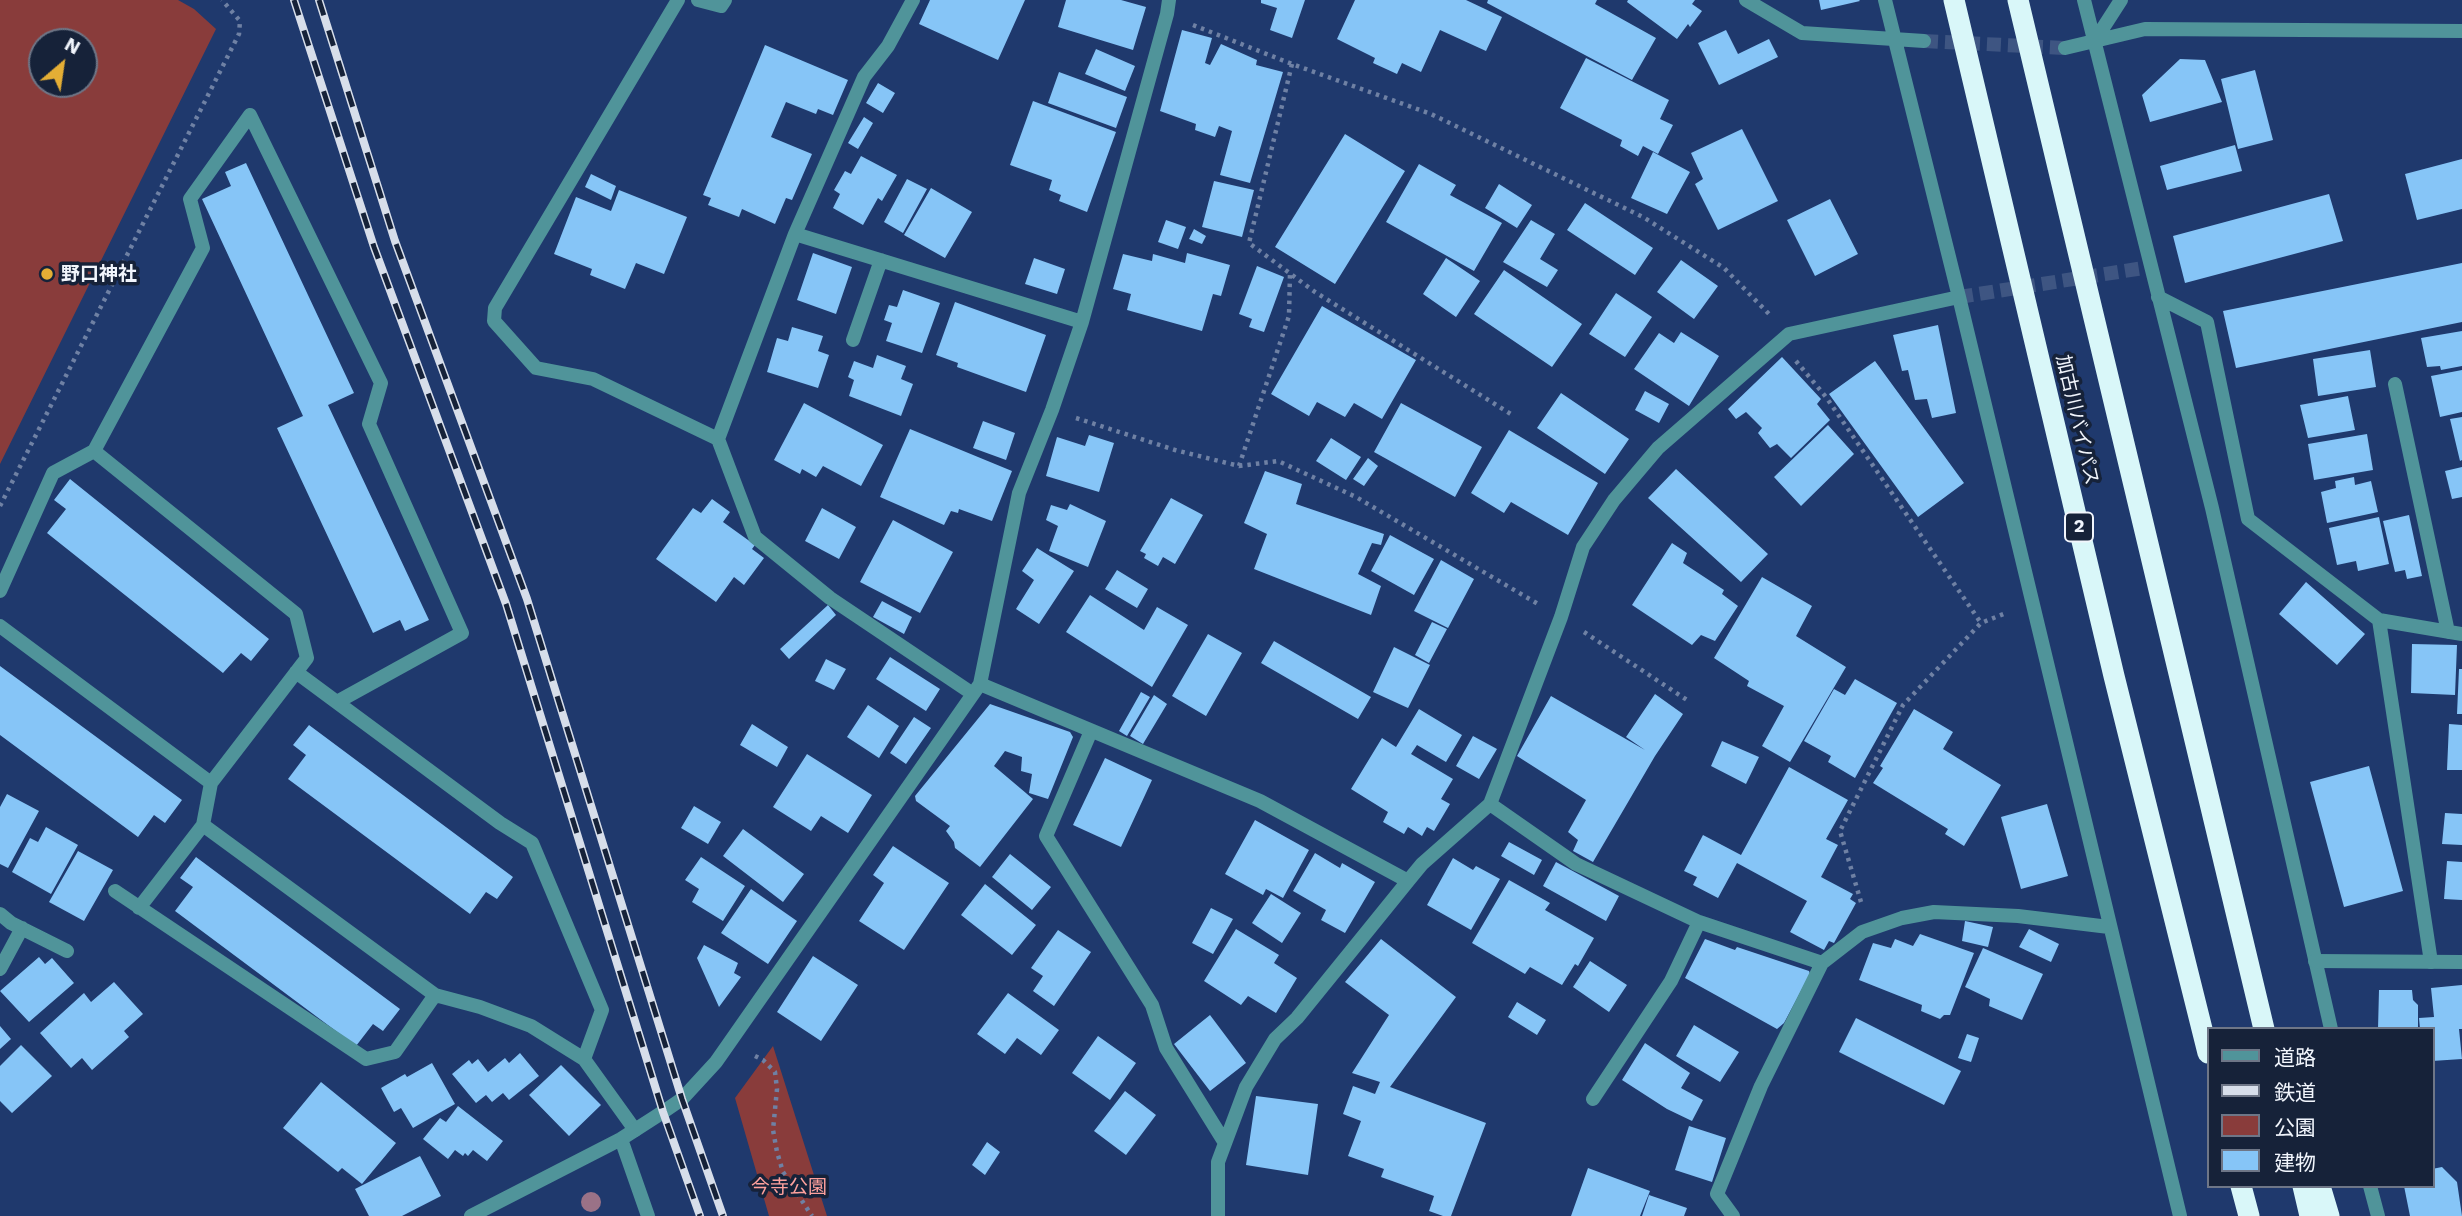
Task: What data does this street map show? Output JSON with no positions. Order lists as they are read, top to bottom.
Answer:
{
  "streets": {
    "highway": ["加古川バイパス", "2"]
  },
  "parks": ["今寺公園"],
  "places": ["野口神社"],
  "legend": [
    "道路",
    "鉄道",
    "公園",
    "建物"
  ],
  "north": "top right"
}
